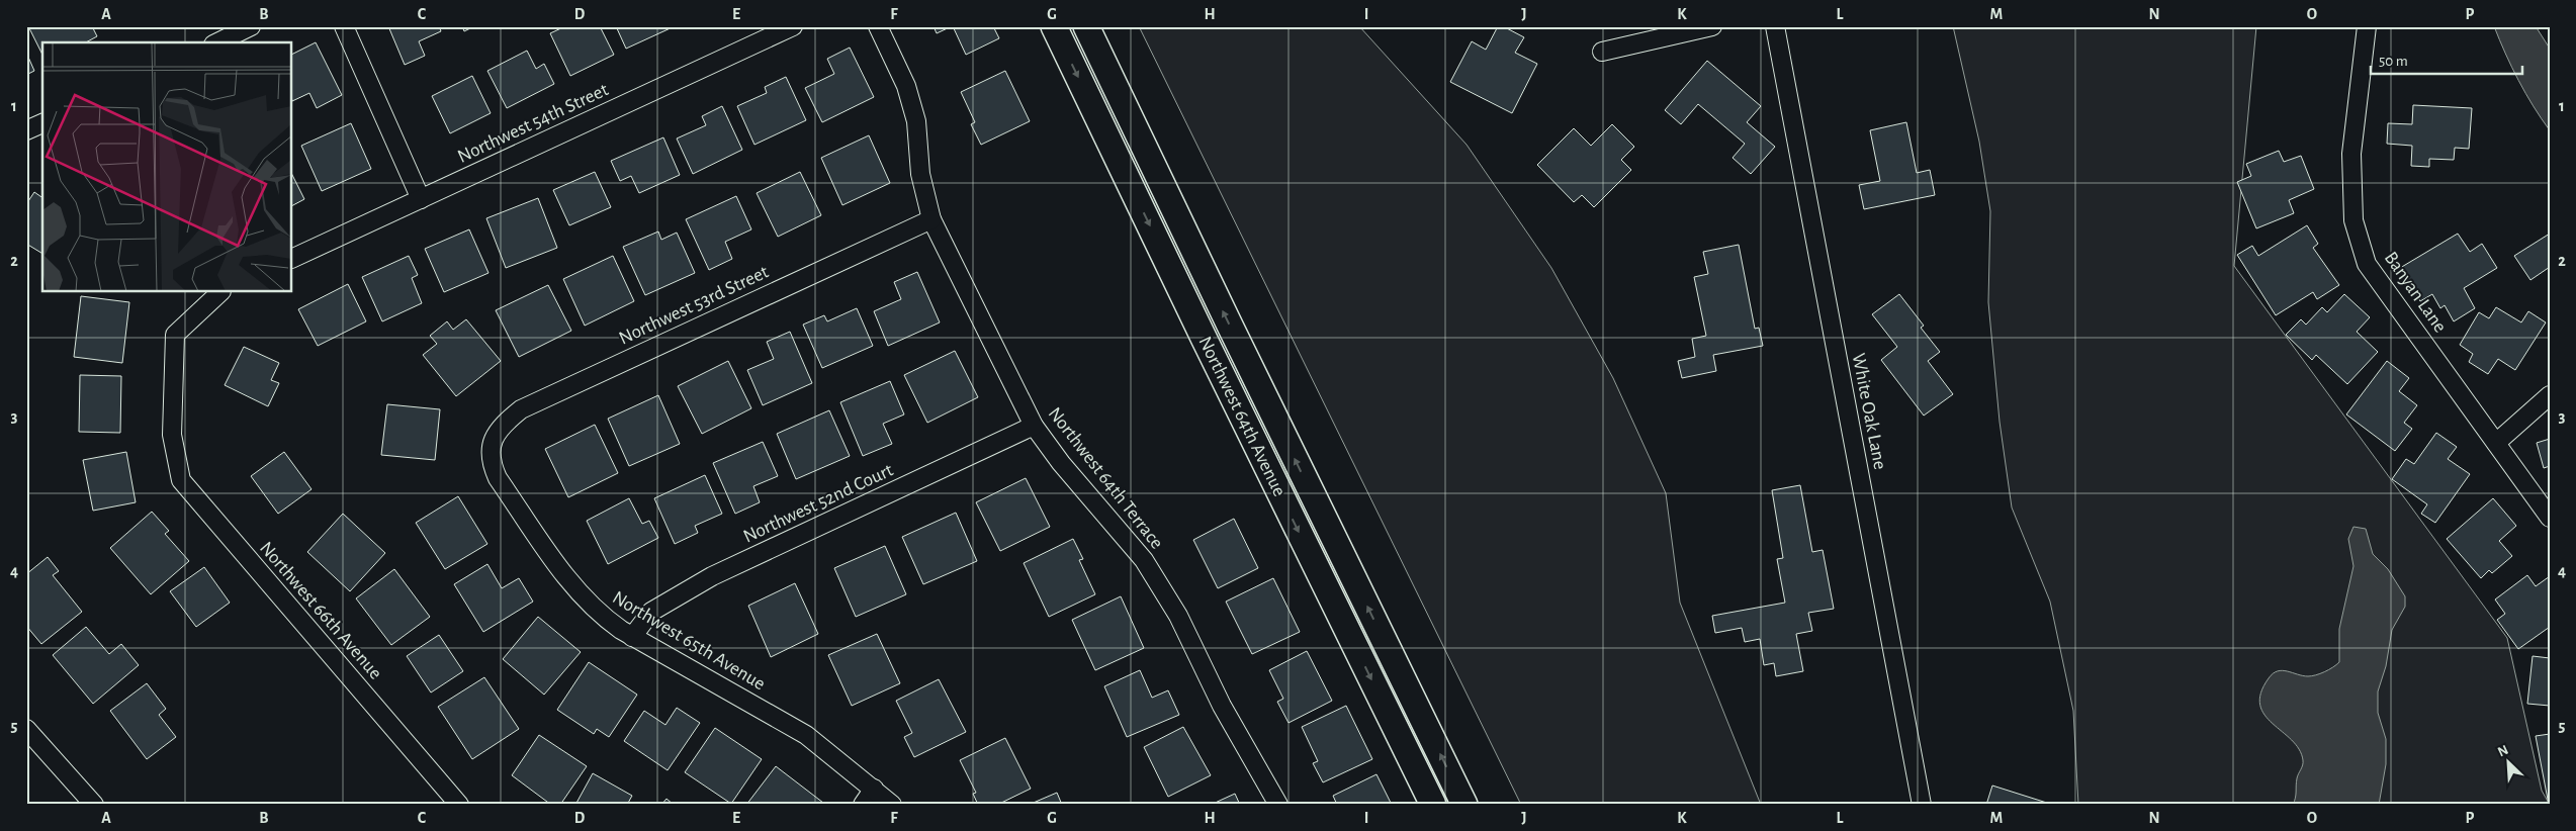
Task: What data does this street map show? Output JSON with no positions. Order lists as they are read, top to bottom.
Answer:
{
  "streets": {
    "street": [
      "Northwest 54th Street",
      "Banyan Lane",
      "Northwest 53rd Street",
      "White Oak Lane",
      "Northwest 64th Avenue",
      "Northwest 64th Terrace",
      "Northwest 52nd Court",
      "Northwest 66th Avenue",
      "Northwest 65th Avenue"
    ]
  },
  "crossings": [
    ["Northwest 53rd Street", "Northwest 64th Terrace"],
    ["Northwest 53rd Street", "Northwest 65th Avenue"],
    ["Northwest 64th Terrace", "Northwest 52nd Court"],
    ["Northwest 52nd Court", "Northwest 65th Avenue"]
  ],
  "scale_bar": "50 m",
  "north": "top left",
  "grid": {
    "columns": [
      "A",
      "B",
      "C",
      "D",
      "E",
      "F",
      "G",
      "H",
      "I",
      "J",
      "K",
      "L",
      "M",
      "N",
      "O",
      "P"
    ],
    "rows": [
      "1",
      "2",
      "3",
      "4",
      "5"
    ]
  }
}
